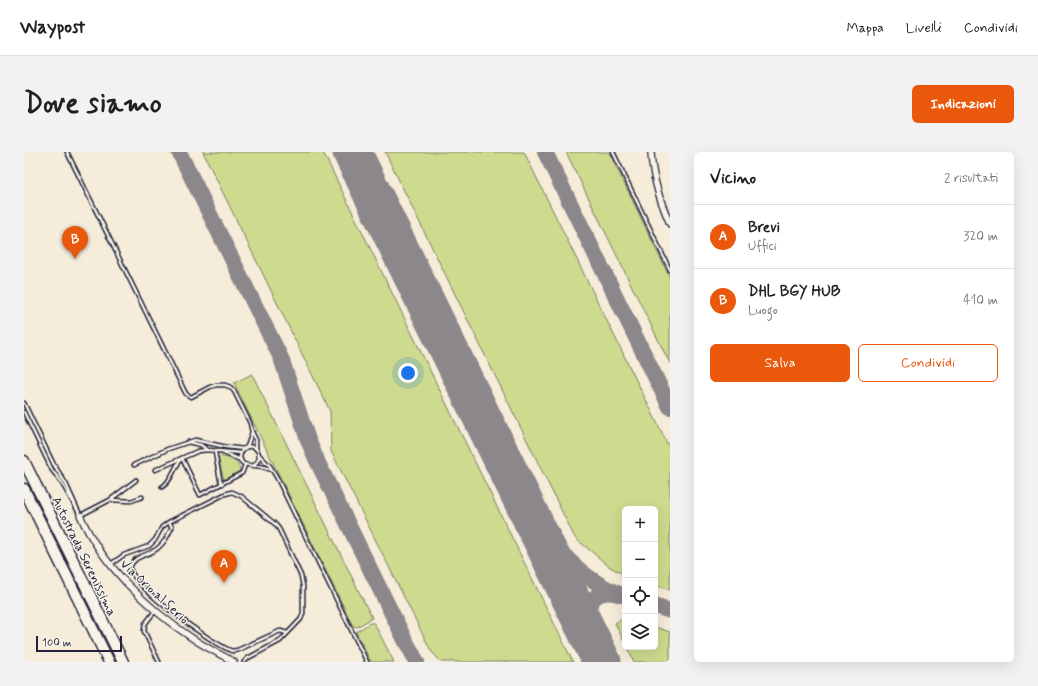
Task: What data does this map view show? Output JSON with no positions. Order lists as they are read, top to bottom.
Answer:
{
  "streets": {
    "highway": ["Autostrada Serenissima"],
    "street": ["Via Orio al Serio"]
  },
  "scale_bar": "100 m",
  "page": {
    "header": "Waypost",
    "nav": ["Mappa", "Livelli", "Condividi"],
    "buttons": [
      "Indicazioni",
      ["Salva", "Condividi"]
    ],
    "title": "Dove siamo",
    "heading": ["Vicino", "2 risultati"],
    "list": [
      {
        "mark": "A",
        "name": "Brevi",
        "note": "Uffici",
        "value": "320 m"
      },
      {
        "mark": "B",
        "name": "DHL BGY HUB",
        "note": "Luogo",
        "value": "410 m"
      }
    ],
    "pins": ["B", "A"],
    "map_buttons": ["+", "−"],
    "scale": "100 m"
  }
}
